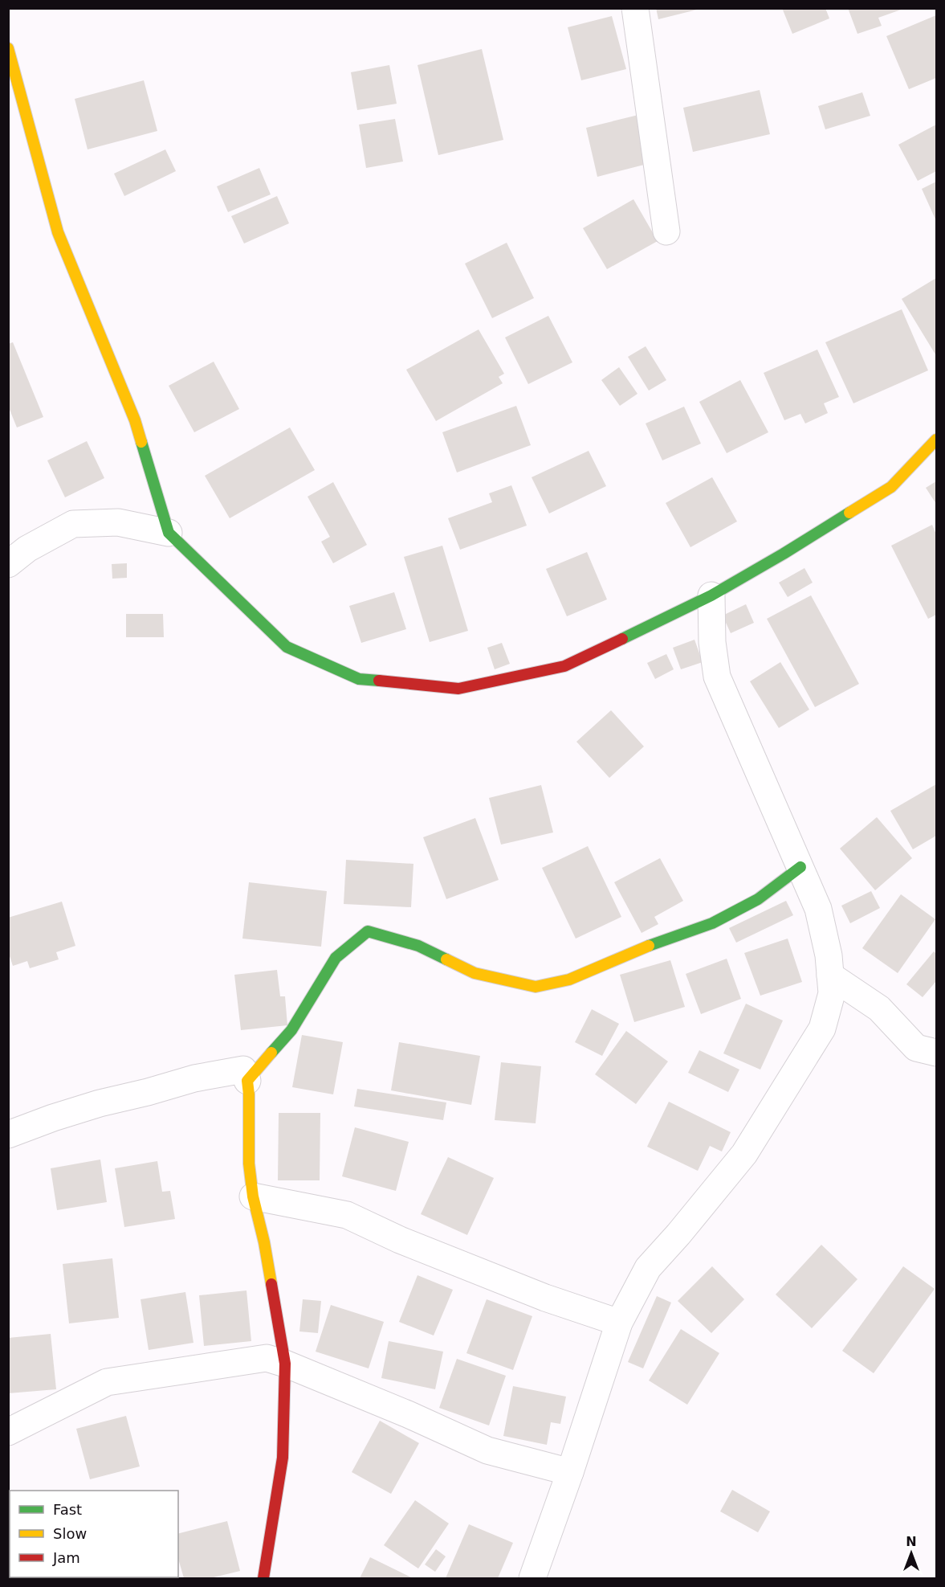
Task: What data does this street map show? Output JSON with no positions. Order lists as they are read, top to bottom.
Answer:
{
  "legend": ["Fast", "Slow", "Jam"],
  "north": "top"
}
